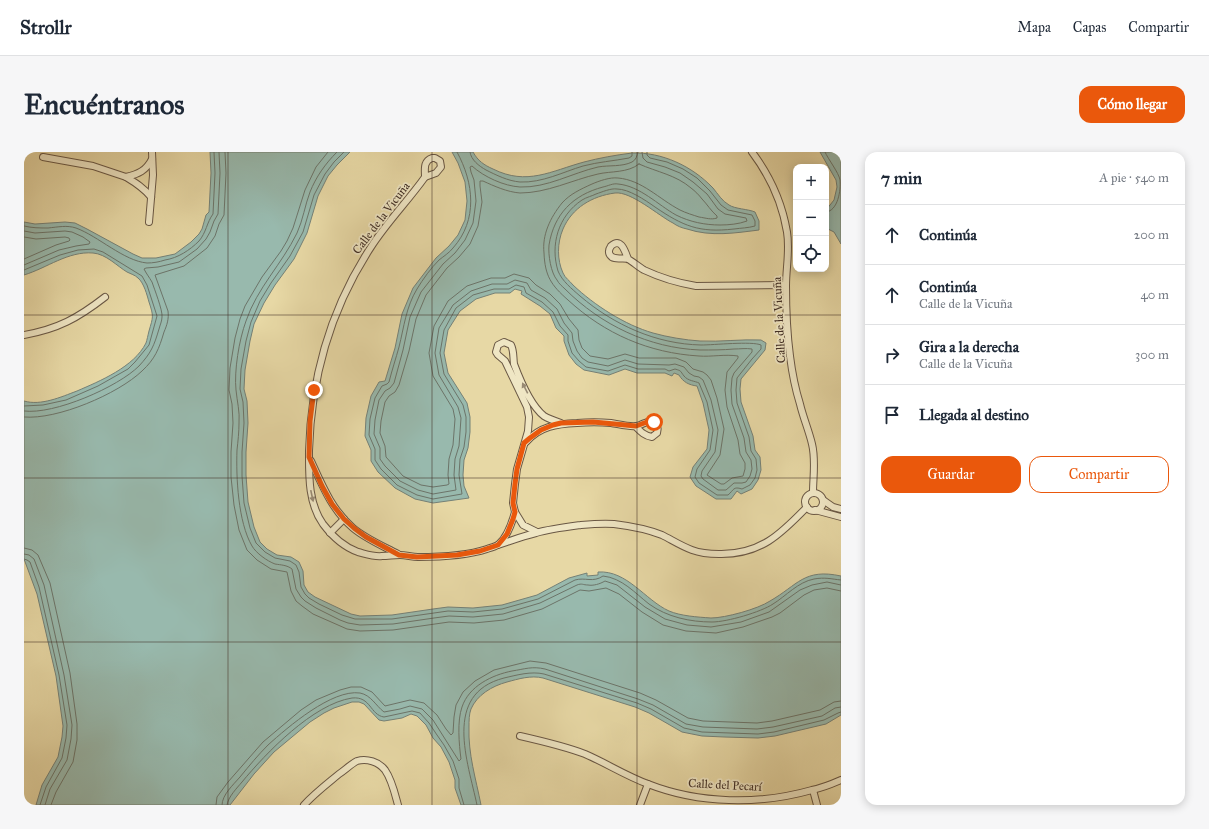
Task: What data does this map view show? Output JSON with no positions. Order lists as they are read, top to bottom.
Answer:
{
  "streets": {
    "street": ["Calle de la Vicuña", "Calle del Pecarí"]
  },
  "page": {
    "header": "Strollr",
    "nav": ["Mapa", "Capas", "Compartir"],
    "buttons": [
      "Cómo llegar",
      ["Guardar", "Compartir"]
    ],
    "title": "Encuéntranos",
    "heading": ["7 min", "A pie · 540 m"],
    "map_buttons": ["+", "−"],
    "list": [
      ["Continúa", "200 m"],
      ["Continúa", "Calle de la Vicuña", "40 m"],
      ["Gira a la derecha", "Calle de la Vicuña", "300 m"],
      "Llegada al destino"
    ]
  }
}
